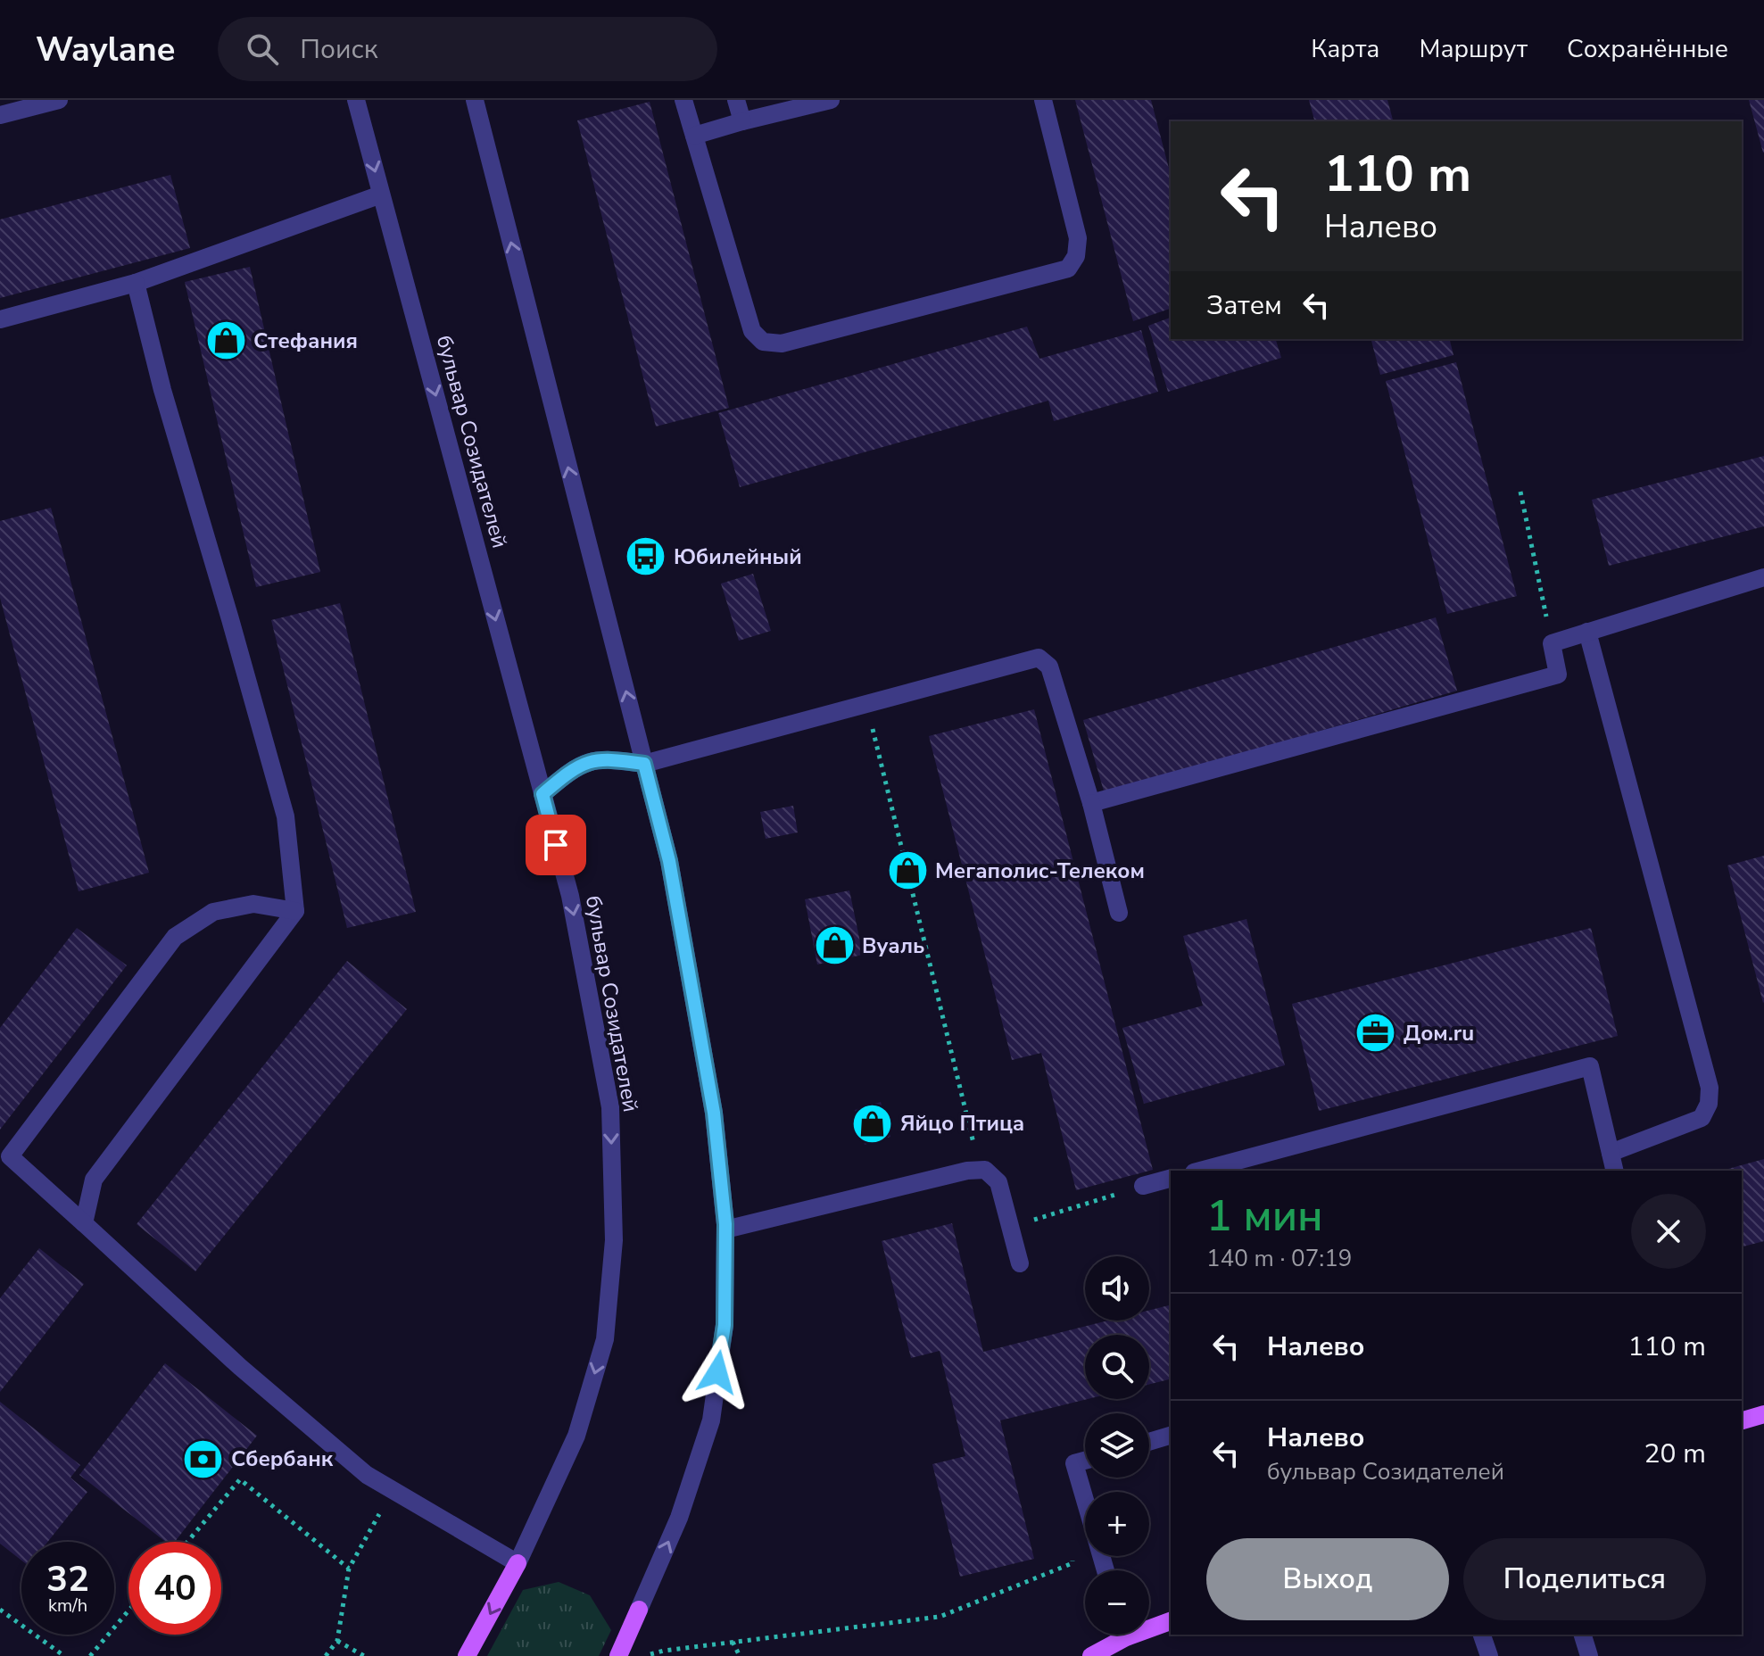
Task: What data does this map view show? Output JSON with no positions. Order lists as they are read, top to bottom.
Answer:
{
  "streets": {
    "main road": ["бульвар Созидателей"]
  },
  "places": {
    "shop": [
      "Стефания",
      "Мегаполис-Телеком",
      "Вуаль",
      "Яйцо Птица"
    ],
    "bus stop": ["Юбилейный"],
    "office": ["Дом.ru"],
    "bank": ["Сбербанк"]
  },
  "page": {
    "header": "Waylane",
    "search": "Поиск",
    "nav": ["Карта", "Маршрут", "Сохранённые"],
    "turn": ["110 m", "Налево"],
    "then": "Затем",
    "heading": ["1 мин", "140 m · 07:19"],
    "map_buttons": ["+", "−"],
    "list": [
      {
        "name": "Налево",
        "value": "110 m"
      },
      {
        "name": "Налево",
        "note": "бульвар Созидателей",
        "value": "20 m"
      }
    ],
    "buttons": ["Выход", "Поделиться"],
    "speed": "32 km/h",
    "limit": "40"
  }
}
